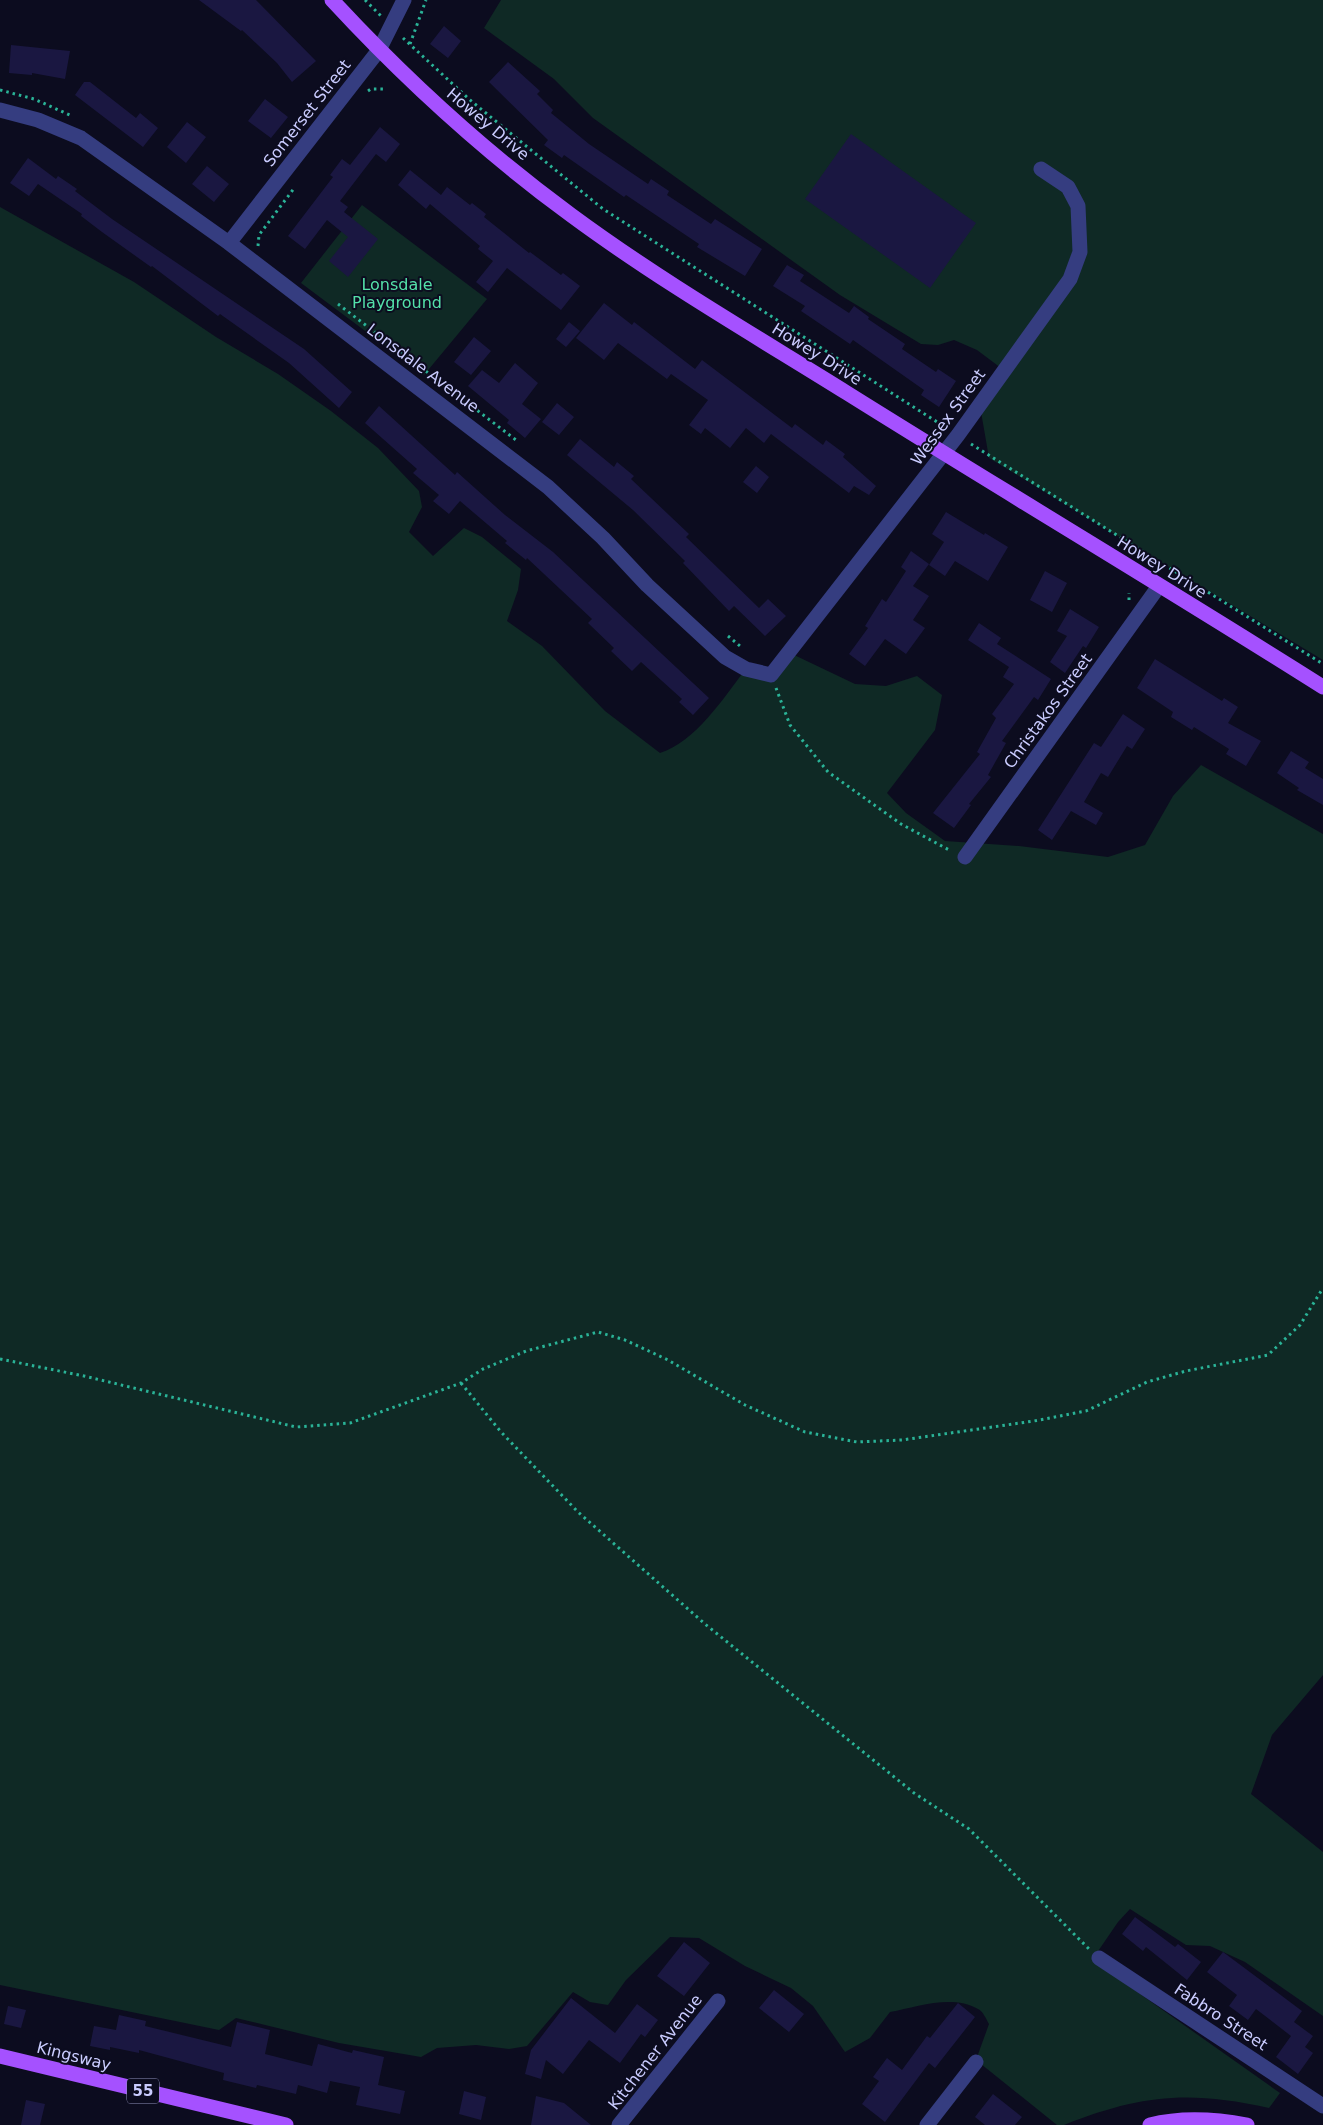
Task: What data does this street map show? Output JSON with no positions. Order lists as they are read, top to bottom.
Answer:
{
  "streets": {
    "main road": ["Howey Drive", "Kingsway", "55"],
    "street": [
      "Somerset Street",
      "Lonsdale Avenue",
      "Wessex Street",
      "Christakos Street",
      "Fabbro Street",
      "Kitchener Avenue"
    ]
  },
  "crossings": [
    ["Somerset Street", "Howey Drive"],
    ["Somerset Street", "Lonsdale Avenue"],
    ["Howey Drive", "Wessex Street"],
    ["Howey Drive", "Christakos Street"],
    ["Lonsdale Avenue", "Wessex Street"]
  ],
  "parks": ["Lonsdale Playground"]
}
